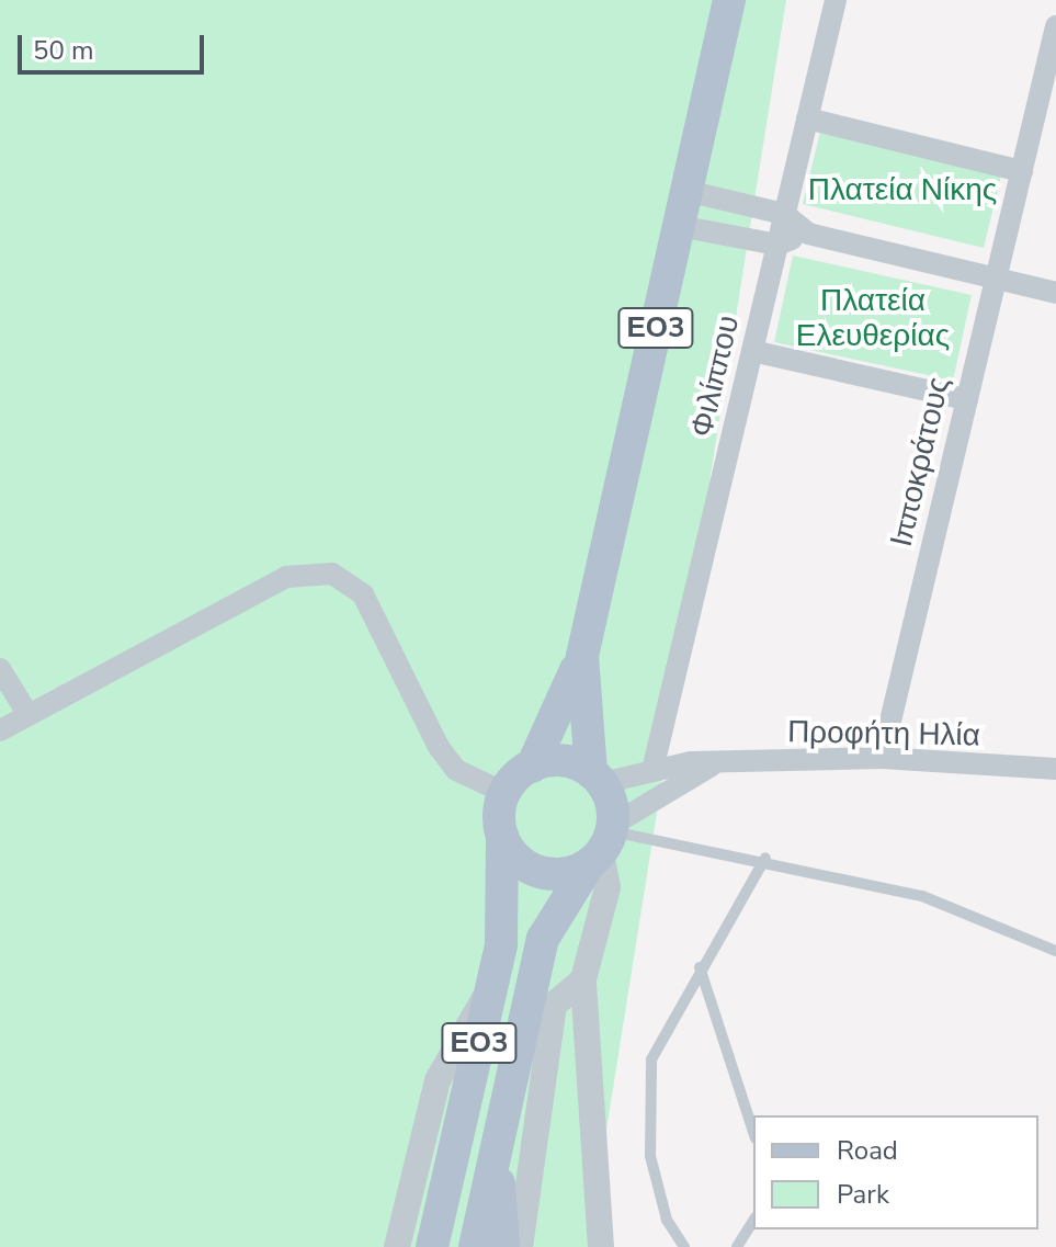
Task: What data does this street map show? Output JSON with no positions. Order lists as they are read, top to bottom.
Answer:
{
  "streets": {
    "main road": ["ΕΟ3"],
    "street": ["Φιλίππου", "Ιπποκράτους", "Προφήτη Ηλία"]
  },
  "crossings": [
    ["ΕΟ3", "Προφήτη Ηλία"],
    ["Φιλίππου", "Προφήτη Ηλία"],
    ["Ιπποκράτους", "Προφήτη Ηλία"]
  ],
  "parks": ["Πλατεία Νίκης", "Πλατεία Ελευθερίας"],
  "legend": ["Road", "Park"],
  "scale_bar": "50 m"
}
